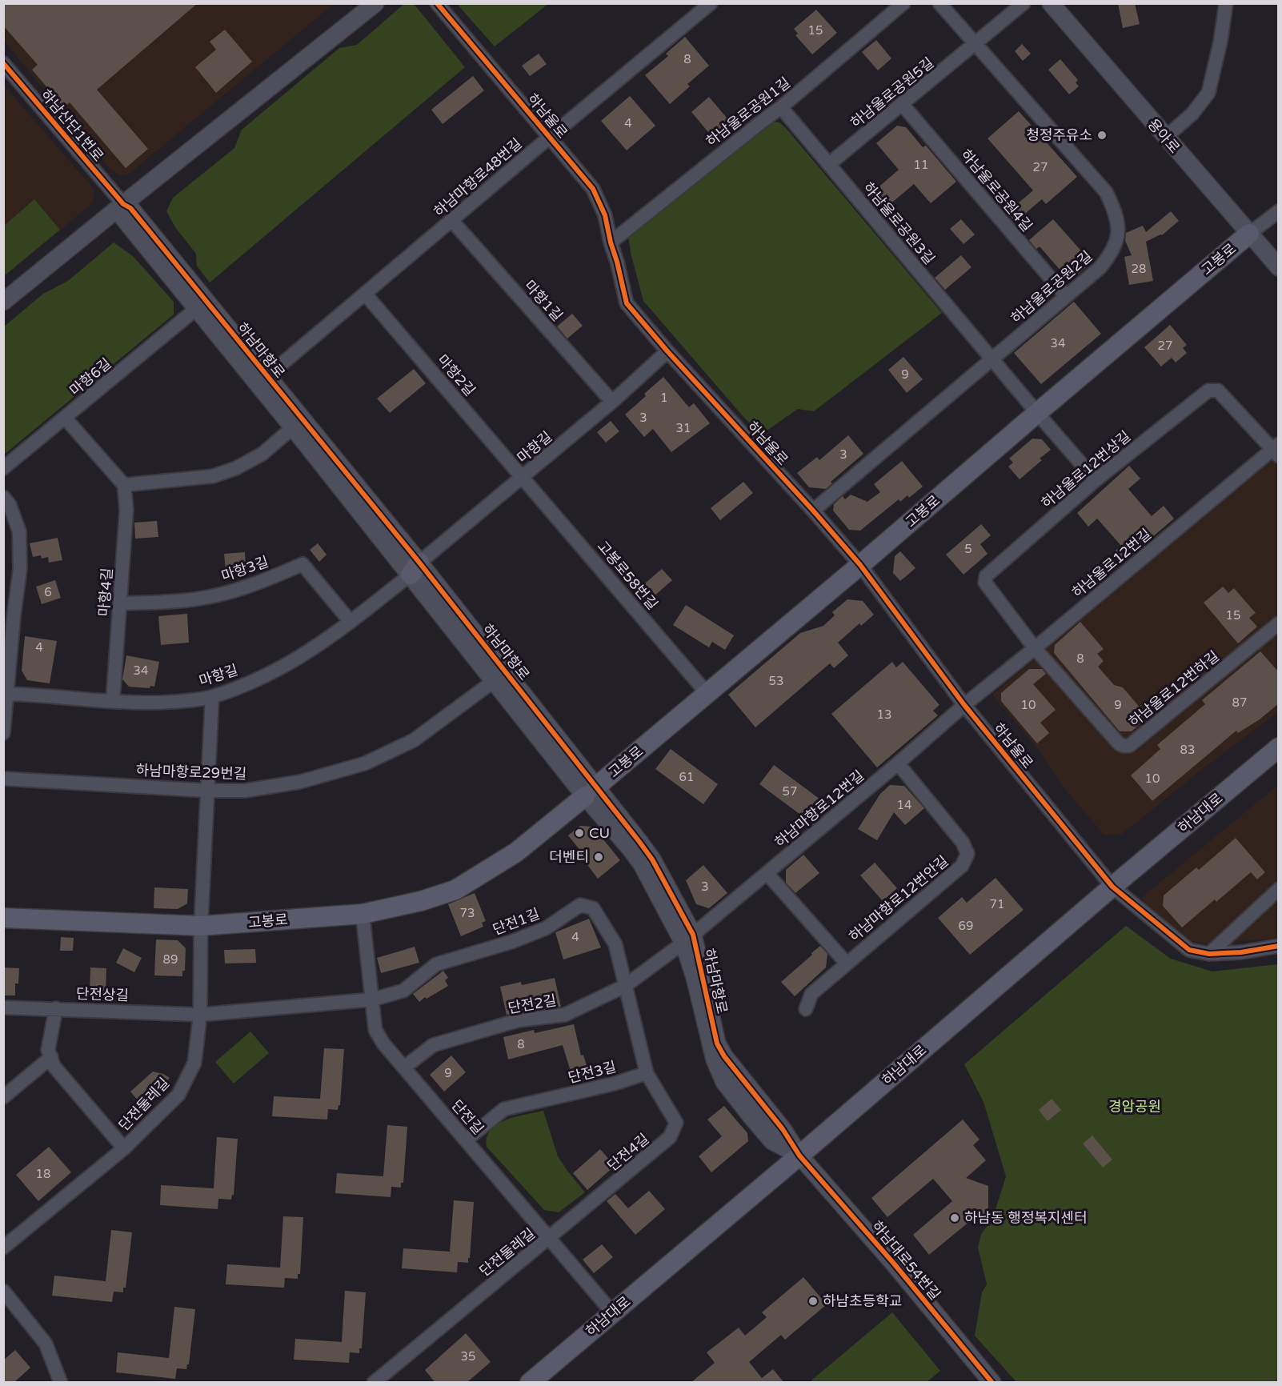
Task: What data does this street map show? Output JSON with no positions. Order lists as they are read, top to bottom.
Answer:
{
  "streets": {
    "main road": ["고봉로", "하남대로"],
    "street": [
      "하남울로공원5길",
      "하남울로공원1길",
      "하남울로",
      "하남산단1번로",
      "용아로",
      "하남마항로48번길",
      "하남울로공원4길",
      "하남울로공원3길",
      "하남울로공원2길",
      "마항1길",
      "하남마항로",
      "마항2길",
      "마항6길",
      "마항길",
      "하남울로12번상길",
      "하남울로12번길",
      "마항3길",
      "고봉로58번길",
      "마항4길",
      "하남울로12번하길",
      "하남마항로29번길",
      "하남마항로12번길",
      "하남마항로12번안길",
      "단전1길",
      "단전상길",
      "단전2길",
      "단전3길",
      "단전둘레길",
      "단전길",
      "단전4길",
      "하남대로54번길"
    ]
  },
  "crossings": [
    ["하남울로공원5길", "하남울로공원4길"],
    ["하남울로공원5길", "하남울로공원3길"],
    ["하남울로공원5길", "하남울로공원2길"],
    ["하남울로공원1길", "하남울로"],
    ["하남울로공원1길", "하남울로공원3길"],
    ["하남울로", "하남마항로48번길"],
    ["하남울로", "고봉로"],
    ["하남울로", "하남울로공원2길"],
    ["하남울로", "마항길"],
    ["하남울로", "하남울로12번길"],
    ["하남울로", "하남마항로12번길"],
    ["하남울로", "하남대로"],
    ["하남산단1번로", "하남마항로"],
    ["용아로", "고봉로"],
    ["하남마항로48번길", "마항1길"],
    ["하남마항로48번길", "하남마항로"],
    ["하남마항로48번길", "마항2길"],
    ["하남울로공원4길", "하남울로공원2길"],
    ["하남울로공원3길", "고봉로"],
    ["하남울로공원3길", "하남울로공원2길"],
    ["하남울로공원3길", "하남울로12번상길"],
    ["고봉로", "하남마항로"],
    ["고봉로", "고봉로58번길"],
    ["고봉로", "단전둘레길"],
    ["고봉로", "단전길"],
    ["마항1길", "마항길"],
    ["하남마항로", "마항6길"],
    ["하남마항로", "마항길"],
    ["하남마항로", "하남마항로29번길"],
    ["하남마항로", "하남마항로12번길"],
    ["하남마항로", "하남대로"],
    ["하남마항로", "단전2길"],
    ["하남마항로", "하남대로54번길"],
    ["마항2길", "마항길"],
    ["마항2길", "고봉로58번길"],
    ["마항길", "마항3길"],
    ["마항길", "고봉로58번길"],
    ["마항길", "마항4길"],
    ["마항길", "단전둘레길"],
    ["하남울로12번상길", "하남울로12번길"],
    ["하남울로12번상길", "하남울로12번하길"],
    ["하남울로12번길", "하남울로12번하길"],
    ["하남울로12번길", "하남마항로12번길"],
    ["마항3길", "마항4길"],
    ["하남마항로29번길", "단전둘레길"],
    ["하남마항로12번길", "하남마항로12번안길"],
    ["하남마항로12번길", "단전2길"],
    ["하남대로", "단전길"],
    ["하남대로", "하남대로54번길"],
    ["단전1길", "단전상길"],
    ["단전1길", "단전2길"],
    ["단전1길", "단전둘레길"],
    ["단전1길", "단전길"],
    ["단전상길", "단전둘레길"],
    ["단전2길", "단전길"],
    ["단전3길", "단전길"],
    ["단전3길", "단전4길"],
    ["단전둘레길", "단전길"],
    ["단전둘레길", "단전4길"],
    ["단전길", "단전4길"]
  ],
  "parks": ["경암공원"],
  "places": [
    "청정주유소",
    "CU",
    "더벤티",
    "하남동 행정복지센터",
    "하남초등학교"
  ],
  "house_numbers": [
    "15",
    "8",
    "4",
    "11",
    "27",
    "28",
    "34",
    "27",
    "9",
    "1",
    "3",
    "31",
    "3",
    "5",
    "6",
    "15",
    "4",
    "8",
    "34",
    "53",
    "87",
    "10",
    "9",
    "13",
    "83",
    "61",
    "10",
    "57",
    "14",
    "3",
    "71",
    "73",
    "69",
    "4",
    "89",
    "8",
    "9",
    "18",
    "35"
  ]
}
